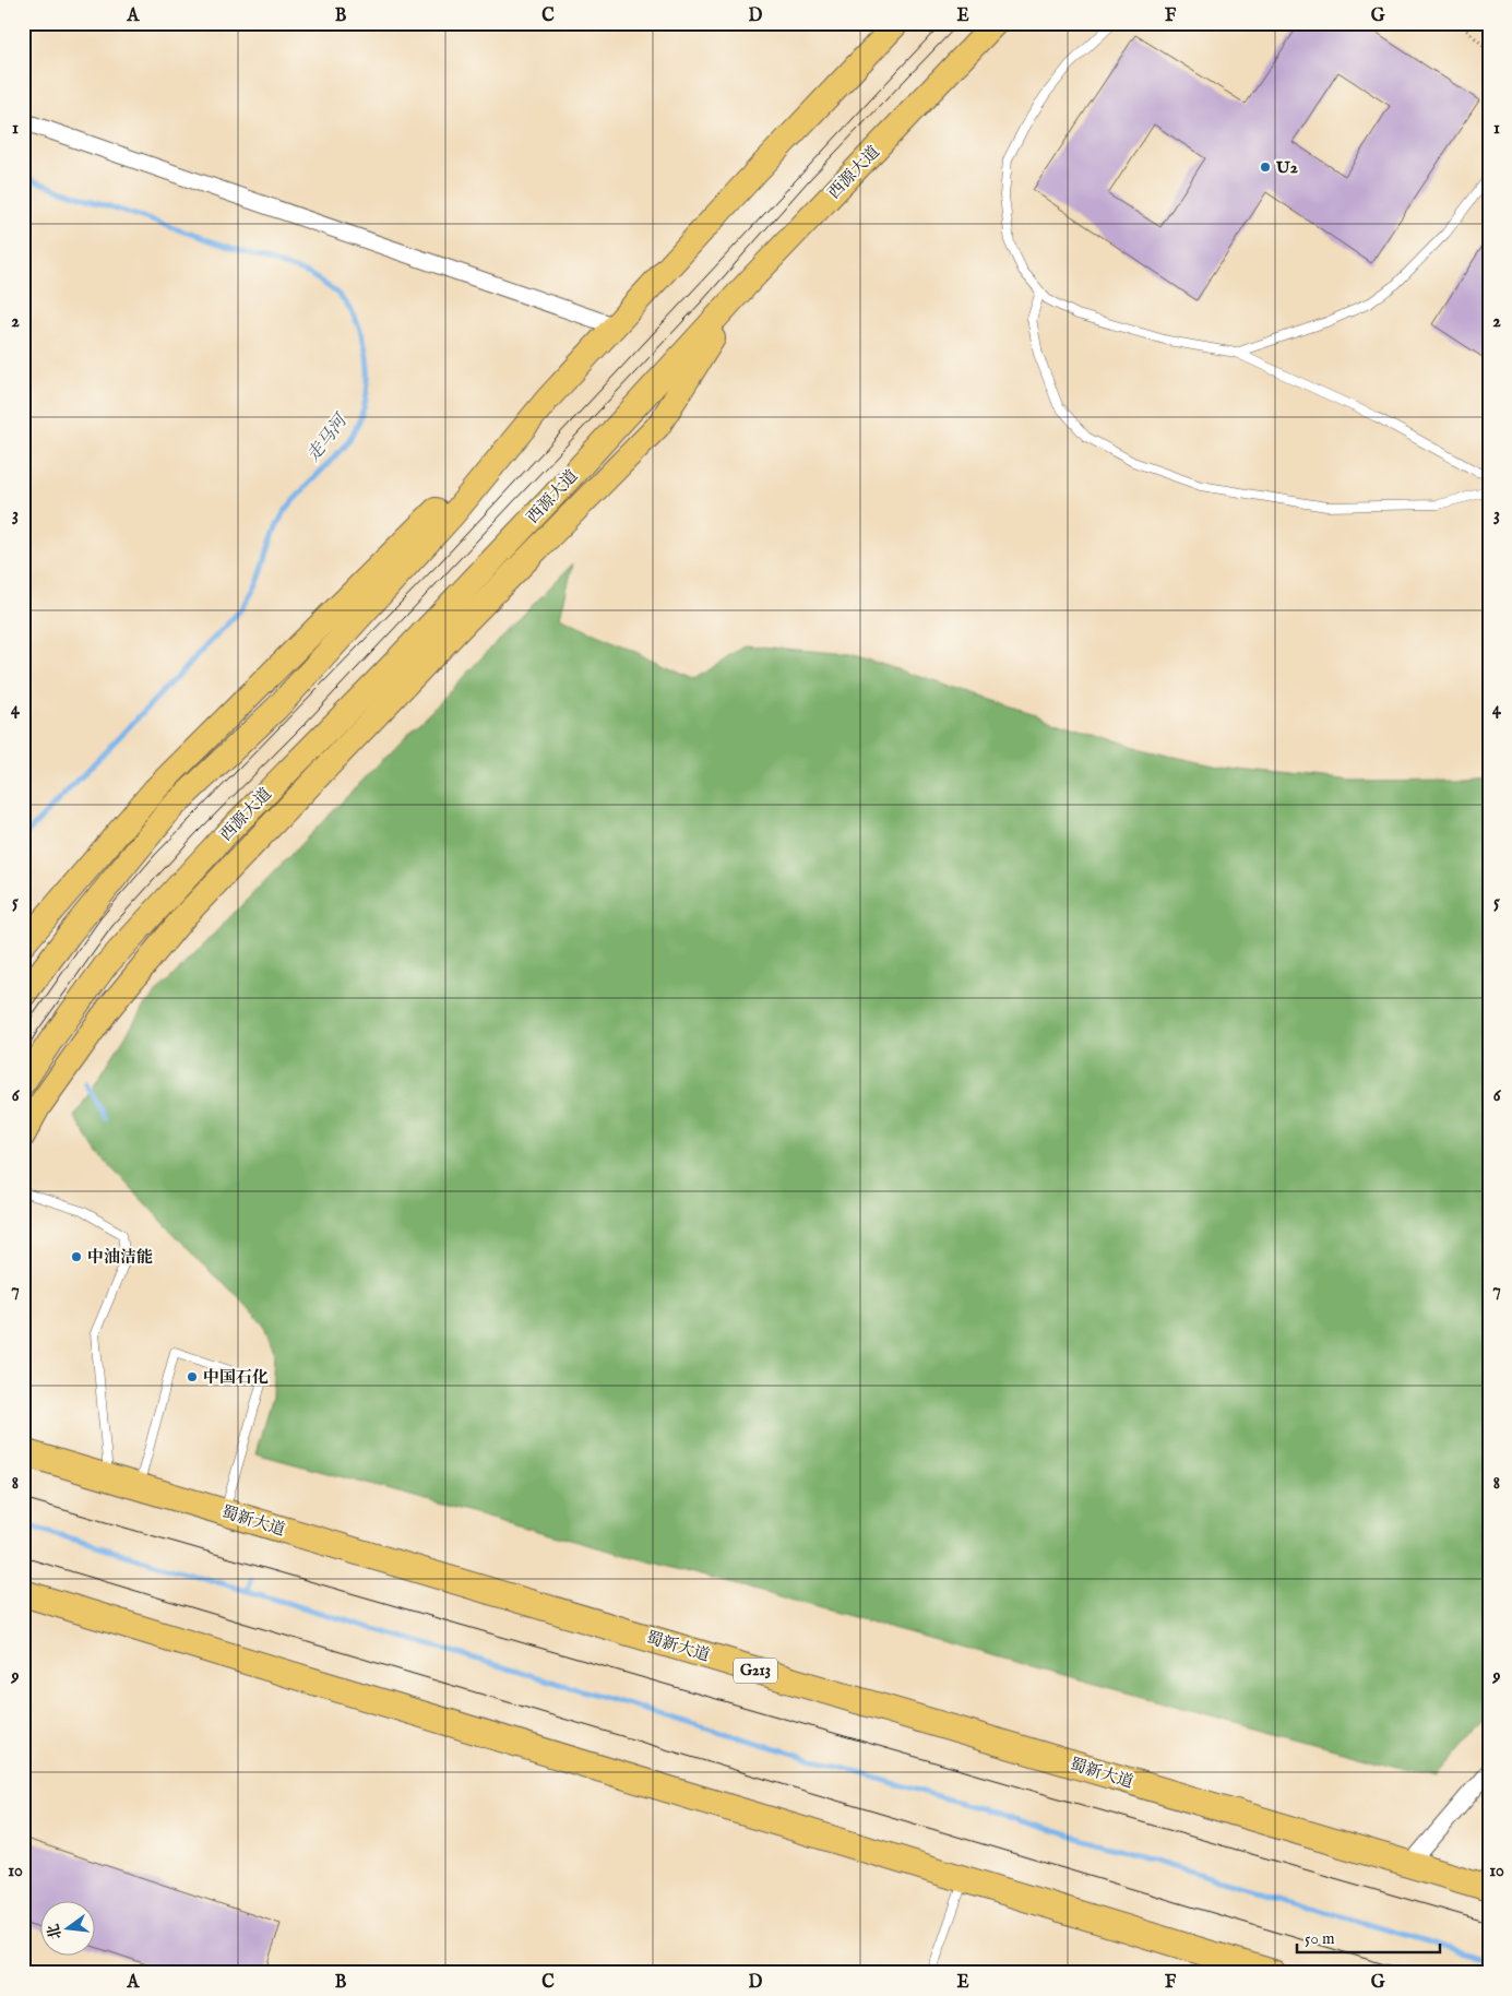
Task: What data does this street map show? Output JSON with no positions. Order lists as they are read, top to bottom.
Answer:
{
  "streets": {
    "highway": ["蜀新大道", "G213"],
    "main road": ["西源大道"]
  },
  "water": ["走马河"],
  "places": ["U2", "中油洁能", "中国石化"],
  "scale_bar": "50 m",
  "north": "left",
  "grid": {
    "columns": [
      "A",
      "B",
      "C",
      "D",
      "E",
      "F",
      "G"
    ],
    "rows": [
      "1",
      "2",
      "3",
      "4",
      "5",
      "6",
      "7",
      "8",
      "9",
      "10"
    ]
  }
}
